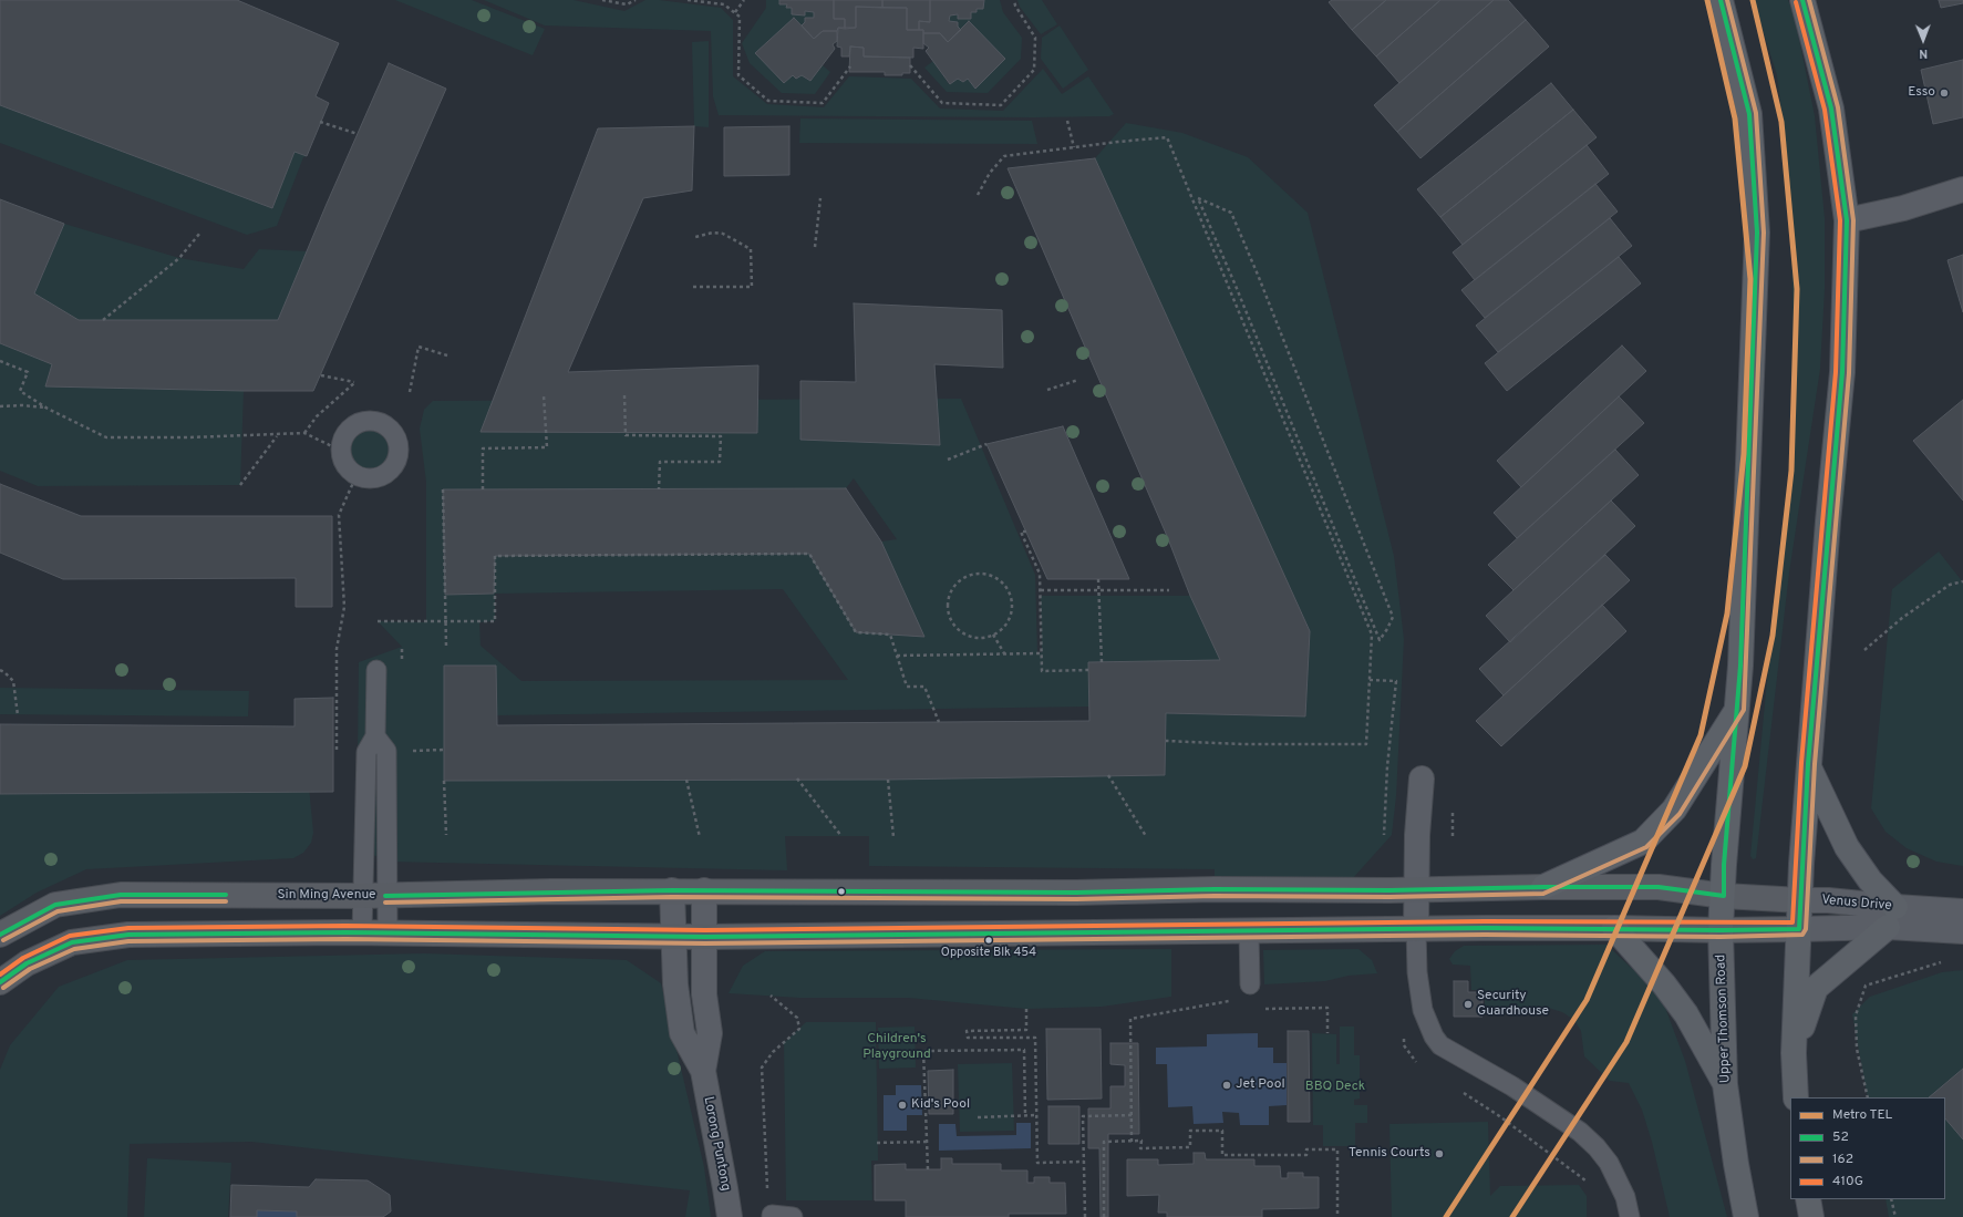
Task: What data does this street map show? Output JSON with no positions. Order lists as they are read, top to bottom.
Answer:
{
  "streets": {
    "main road": ["Sin Ming Avenue", "Venus Drive", "Upper Thomson Road"],
    "street": ["Lorong Puntong"]
  },
  "crossings": [
    ["Sin Ming Avenue", "Venus Drive"],
    ["Sin Ming Avenue", "Upper Thomson Road"],
    ["Sin Ming Avenue", "Lorong Puntong"],
    ["Venus Drive", "Upper Thomson Road"]
  ],
  "parks": ["Children's Playground", "BBQ Deck"],
  "places": [
    "Esso",
    "Opposite Blk 454",
    "Security Guardhouse",
    "Jet Pool",
    "Kid's Pool",
    "Tennis Courts"
  ],
  "lines": [
    "metro line TEL",
    "transit line 52",
    "transit line 162",
    "transit line 410G"
  ],
  "legend": [
    "Metro TEL",
    "52",
    "162",
    "410G"
  ],
  "north": "bottom"
}
